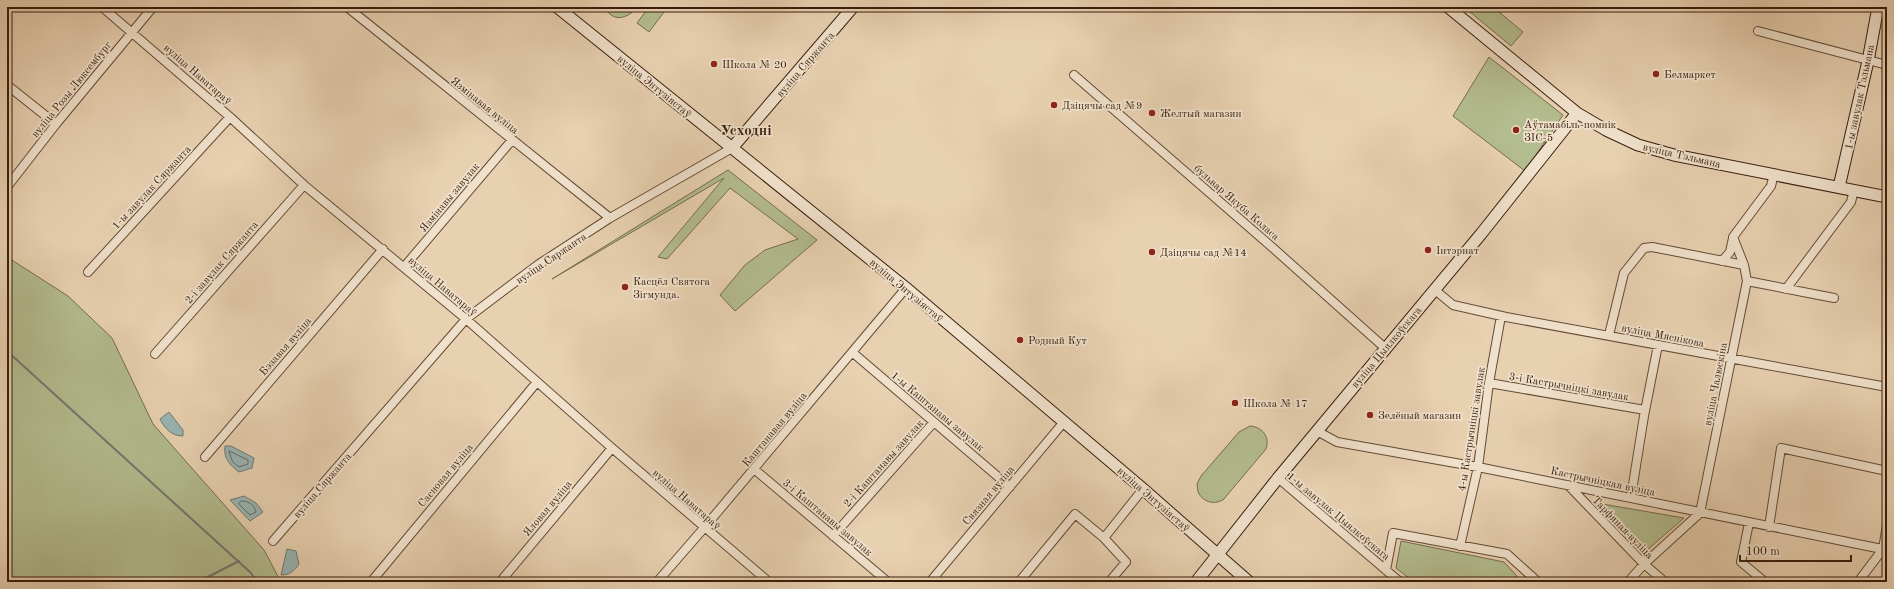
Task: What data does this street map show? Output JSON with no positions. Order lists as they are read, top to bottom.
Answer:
{
  "streets": {
    "main road": [
      "вуліца Сяржанта",
      "вуліца Энтузіястаў",
      "1-ы завулак Тэльмана",
      "вуліца Тэльмана",
      "вуліца Цыялкоўскага"
    ],
    "street": [
      "вуліца Наватараў",
      "вуліца Розы Люксембург",
      "Язмінавая вуліца",
      "1-ы завулак Сяржанта",
      "Язмінавы завулак",
      "бульвар Якуба Коласа",
      "2-і завулак Сяржанта",
      "вуліца Мяснікова",
      "Бэзавая вуліца",
      "вуліца Чалюскіна",
      "3-і Кастрычніцкі завулак",
      "1-ы Каштанавы завулак",
      "Каштанавая вуліца",
      "4-ы Кастрычніцкі завулак",
      "2-і Каштанавы завулак",
      "Сасновая вуліца",
      "Кастрычніцкая вуліца",
      "Связная вуліца",
      "Яловая вуліца",
      "1-ы завулак Цыялкоўскага",
      "3-і Каштанавы завулак",
      "Тарфяная вуліца"
    ]
  },
  "crossings": [
    ["вуліца Сяржанта", "вуліца Наватараў"],
    ["вуліца Сяржанта", "вуліца Энтузіястаў"],
    ["вуліца Сяржанта", "Язмінавая вуліца"],
    ["вуліца Наватараў", "вуліца Розы Люксембург"],
    ["вуліца Наватараў", "1-ы завулак Сяржанта"],
    ["вуліца Наватараў", "Язмінавы завулак"],
    ["вуліца Наватараў", "2-і завулак Сяржанта"],
    ["вуліца Наватараў", "Бэзавая вуліца"],
    ["вуліца Наватараў", "Каштанавая вуліца"],
    ["вуліца Наватараў", "Сасновая вуліца"],
    ["вуліца Наватараў", "Яловая вуліца"],
    ["вуліца Энтузіястаў", "вуліца Цыялкоўскага"],
    ["вуліца Энтузіястаў", "Каштанавая вуліца"],
    ["вуліца Энтузіястаў", "Связная вуліца"],
    ["1-ы завулак Тэльмана", "вуліца Тэльмана"],
    ["Язмінавая вуліца", "Язмінавы завулак"],
    ["вуліца Тэльмана", "вуліца Цыялкоўскага"],
    ["бульвар Якуба Коласа", "вуліца Цыялкоўскага"],
    ["вуліца Мяснікова", "вуліца Цыялкоўскага"],
    ["вуліца Мяснікова", "вуліца Чалюскіна"],
    ["вуліца Мяснікова", "4-ы Кастрычніцкі завулак"],
    ["вуліца Цыялкоўскага", "Кастрычніцкая вуліца"],
    ["вуліца Цыялкоўскага", "1-ы завулак Цыялкоўскага"],
    ["вуліца Чалюскіна", "Кастрычніцкая вуліца"],
    ["3-і Кастрычніцкі завулак", "4-ы Кастрычніцкі завулак"],
    ["1-ы Каштанавы завулак", "Каштанавая вуліца"],
    ["1-ы Каштанавы завулак", "2-і Каштанавы завулак"],
    ["1-ы Каштанавы завулак", "Связная вуліца"],
    ["Каштанавая вуліца", "3-і Каштанавы завулак"],
    ["4-ы Кастрычніцкі завулак", "Кастрычніцкая вуліца"],
    ["4-ы Кастрычніцкі завулак", "1-ы завулак Цыялкоўскага"],
    ["2-і Каштанавы завулак", "3-і Каштанавы завулак"],
    ["Кастрычніцкая вуліца", "Тарфяная вуліца"]
  ],
  "districts": ["Усходні"],
  "places": [
    "Школа № 20",
    "Белмаркет",
    "Дзіцячы сад №9",
    "Желтый магазин",
    "Аўтамабіль-помнік ЗІС-5",
    "Інтэрнат",
    "Дзіцячы сад №14",
    "Касцёл Святога Зігмунда.",
    "Родный Кут",
    "Школа № 17",
    "Зелёный магазин"
  ],
  "scale_bar": "100 m"
}
